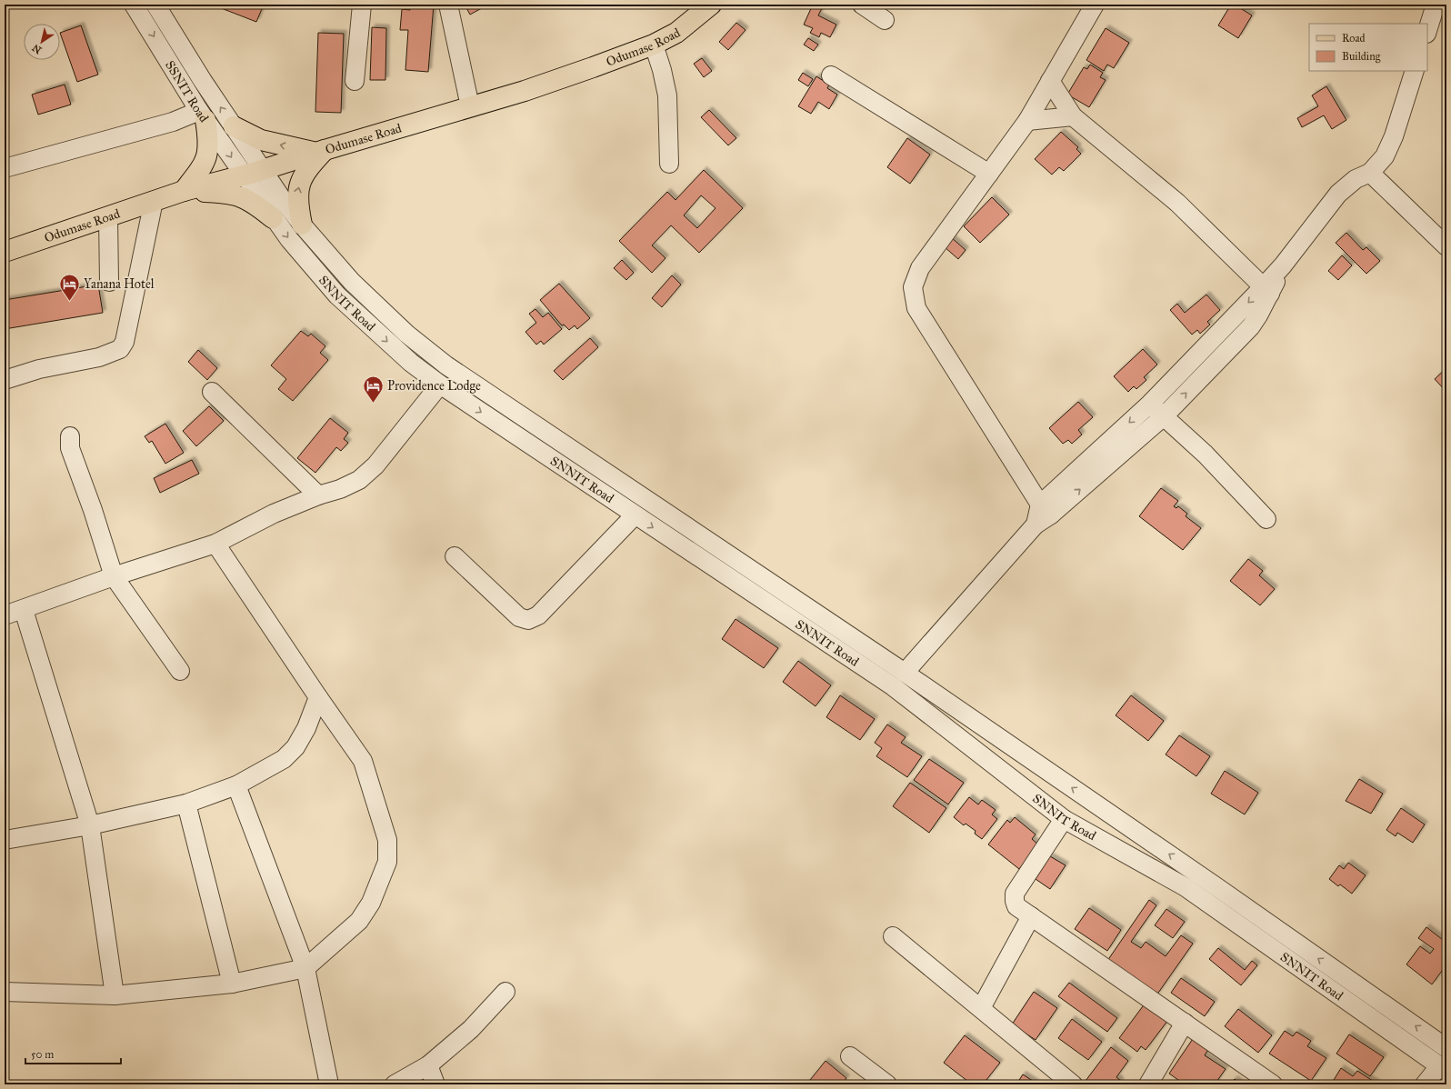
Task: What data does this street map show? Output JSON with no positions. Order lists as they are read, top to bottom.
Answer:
{
  "streets": {
    "main road": ["Odumase Road"],
    "street": ["SSNIT Road", "SNNIT Road"]
  },
  "crossings": [
    ["Odumase Road", "SSNIT Road"],
    ["Odumase Road", "SNNIT Road"],
    ["SSNIT Road", "SNNIT Road"]
  ],
  "places": {
    "hotel": ["Yanana Hotel", "Providence Lodge"]
  },
  "legend": ["Road", "Building"],
  "scale_bar": "50 m",
  "north": "bottom left"
}
